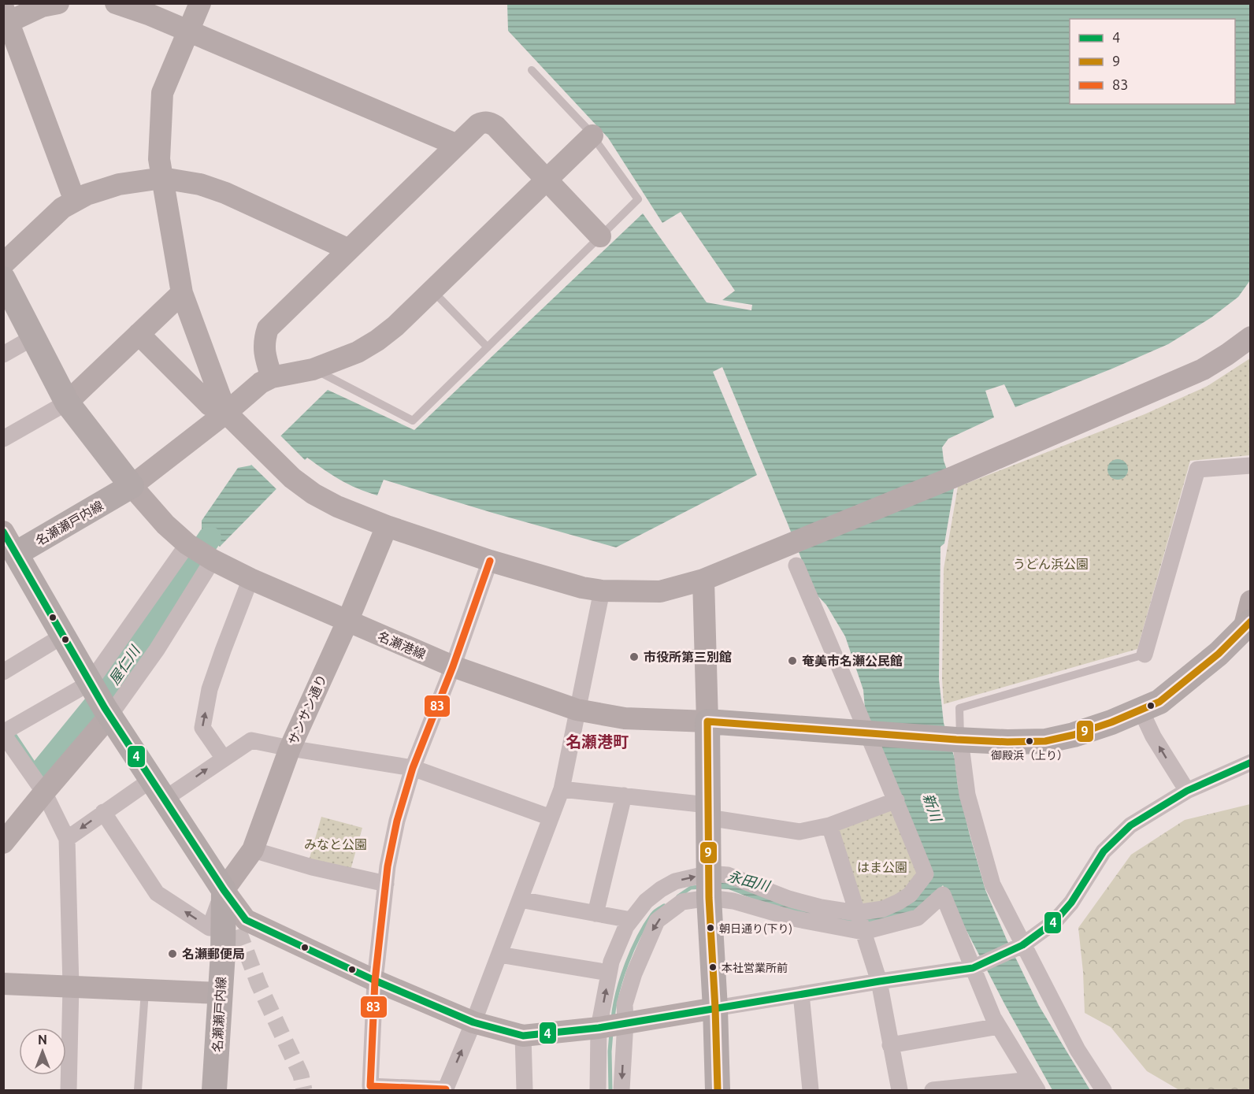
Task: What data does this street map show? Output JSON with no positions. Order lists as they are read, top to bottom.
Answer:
{
  "streets": {
    "main road": ["名瀬瀬戸内線"],
    "street": ["名瀬港線", "サンサン通り"]
  },
  "crossings": [
    ["名瀬瀬戸内線", "名瀬港線"],
    ["名瀬瀬戸内線", "サンサン通り"],
    ["名瀬港線", "サンサン通り"]
  ],
  "districts": ["名瀬港町"],
  "water": ["屋仁川", "新川", "永田川"],
  "parks": ["うどん浜公園", "みなと公園", "はま公園"],
  "places": [
    "市役所第三別館",
    "奄美市名瀬公民館",
    "御殿浜（上り）",
    "朝日通り(下り)",
    "名瀬郵便局",
    "本社営業所前"
  ],
  "lines": ["transit line 4", "transit line 83", "transit line 9"],
  "legend": ["4", "9", "83"],
  "north": "top"
}
